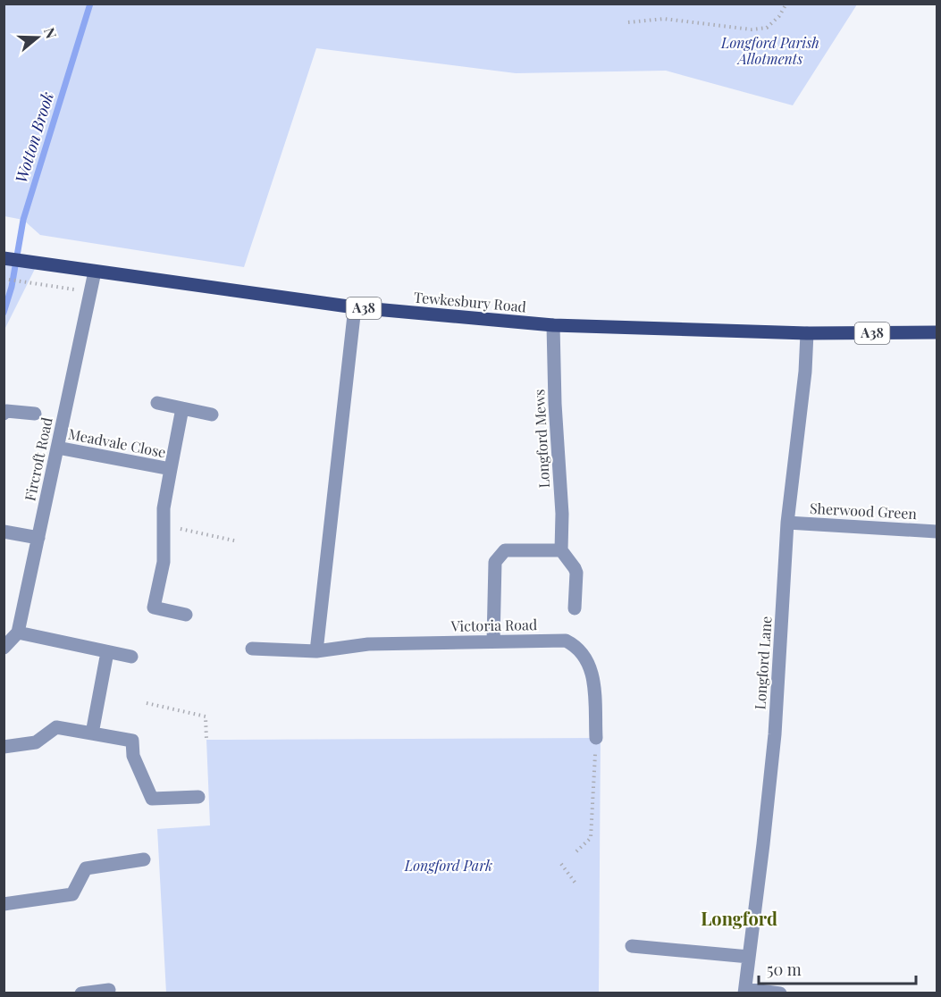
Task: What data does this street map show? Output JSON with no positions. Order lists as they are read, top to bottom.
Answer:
{
  "streets": {
    "main road": ["Tewkesbury Road", "A38"],
    "street": [
      "Longford Mews",
      "Meadvale Close",
      "Fircroft Road",
      "Sherwood Green",
      "Victoria Road",
      "Longford Lane"
    ]
  },
  "crossings": [
    ["Tewkesbury Road", "Longford Mews"],
    ["Tewkesbury Road", "Fircroft Road"],
    ["Tewkesbury Road", "Longford Lane"],
    ["Meadvale Close", "Fircroft Road"],
    ["Sherwood Green", "Longford Lane"]
  ],
  "districts": ["Longford"],
  "water": ["Wotton Brook"],
  "parks": ["Longford Parish Allotments", "Longford Park"],
  "scale_bar": "50 m",
  "north": "right"
}
